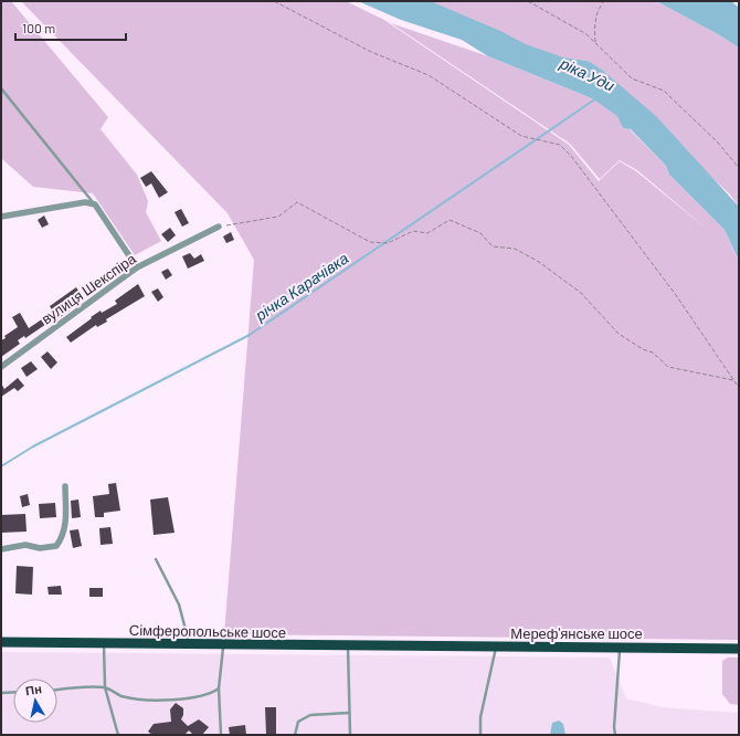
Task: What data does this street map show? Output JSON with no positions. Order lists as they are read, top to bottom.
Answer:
{
  "streets": {
    "highway": ["Сімферопольське шосе", "Мереф'янське шосе"],
    "street": ["вулиця Шекспіра"]
  },
  "crossings": [
    ["Сімферопольське шосе", "Мереф'янське шосе"]
  ],
  "water": ["ріка Уди", "річка Карачівка"],
  "scale_bar": "100 m",
  "north": "top"
}
